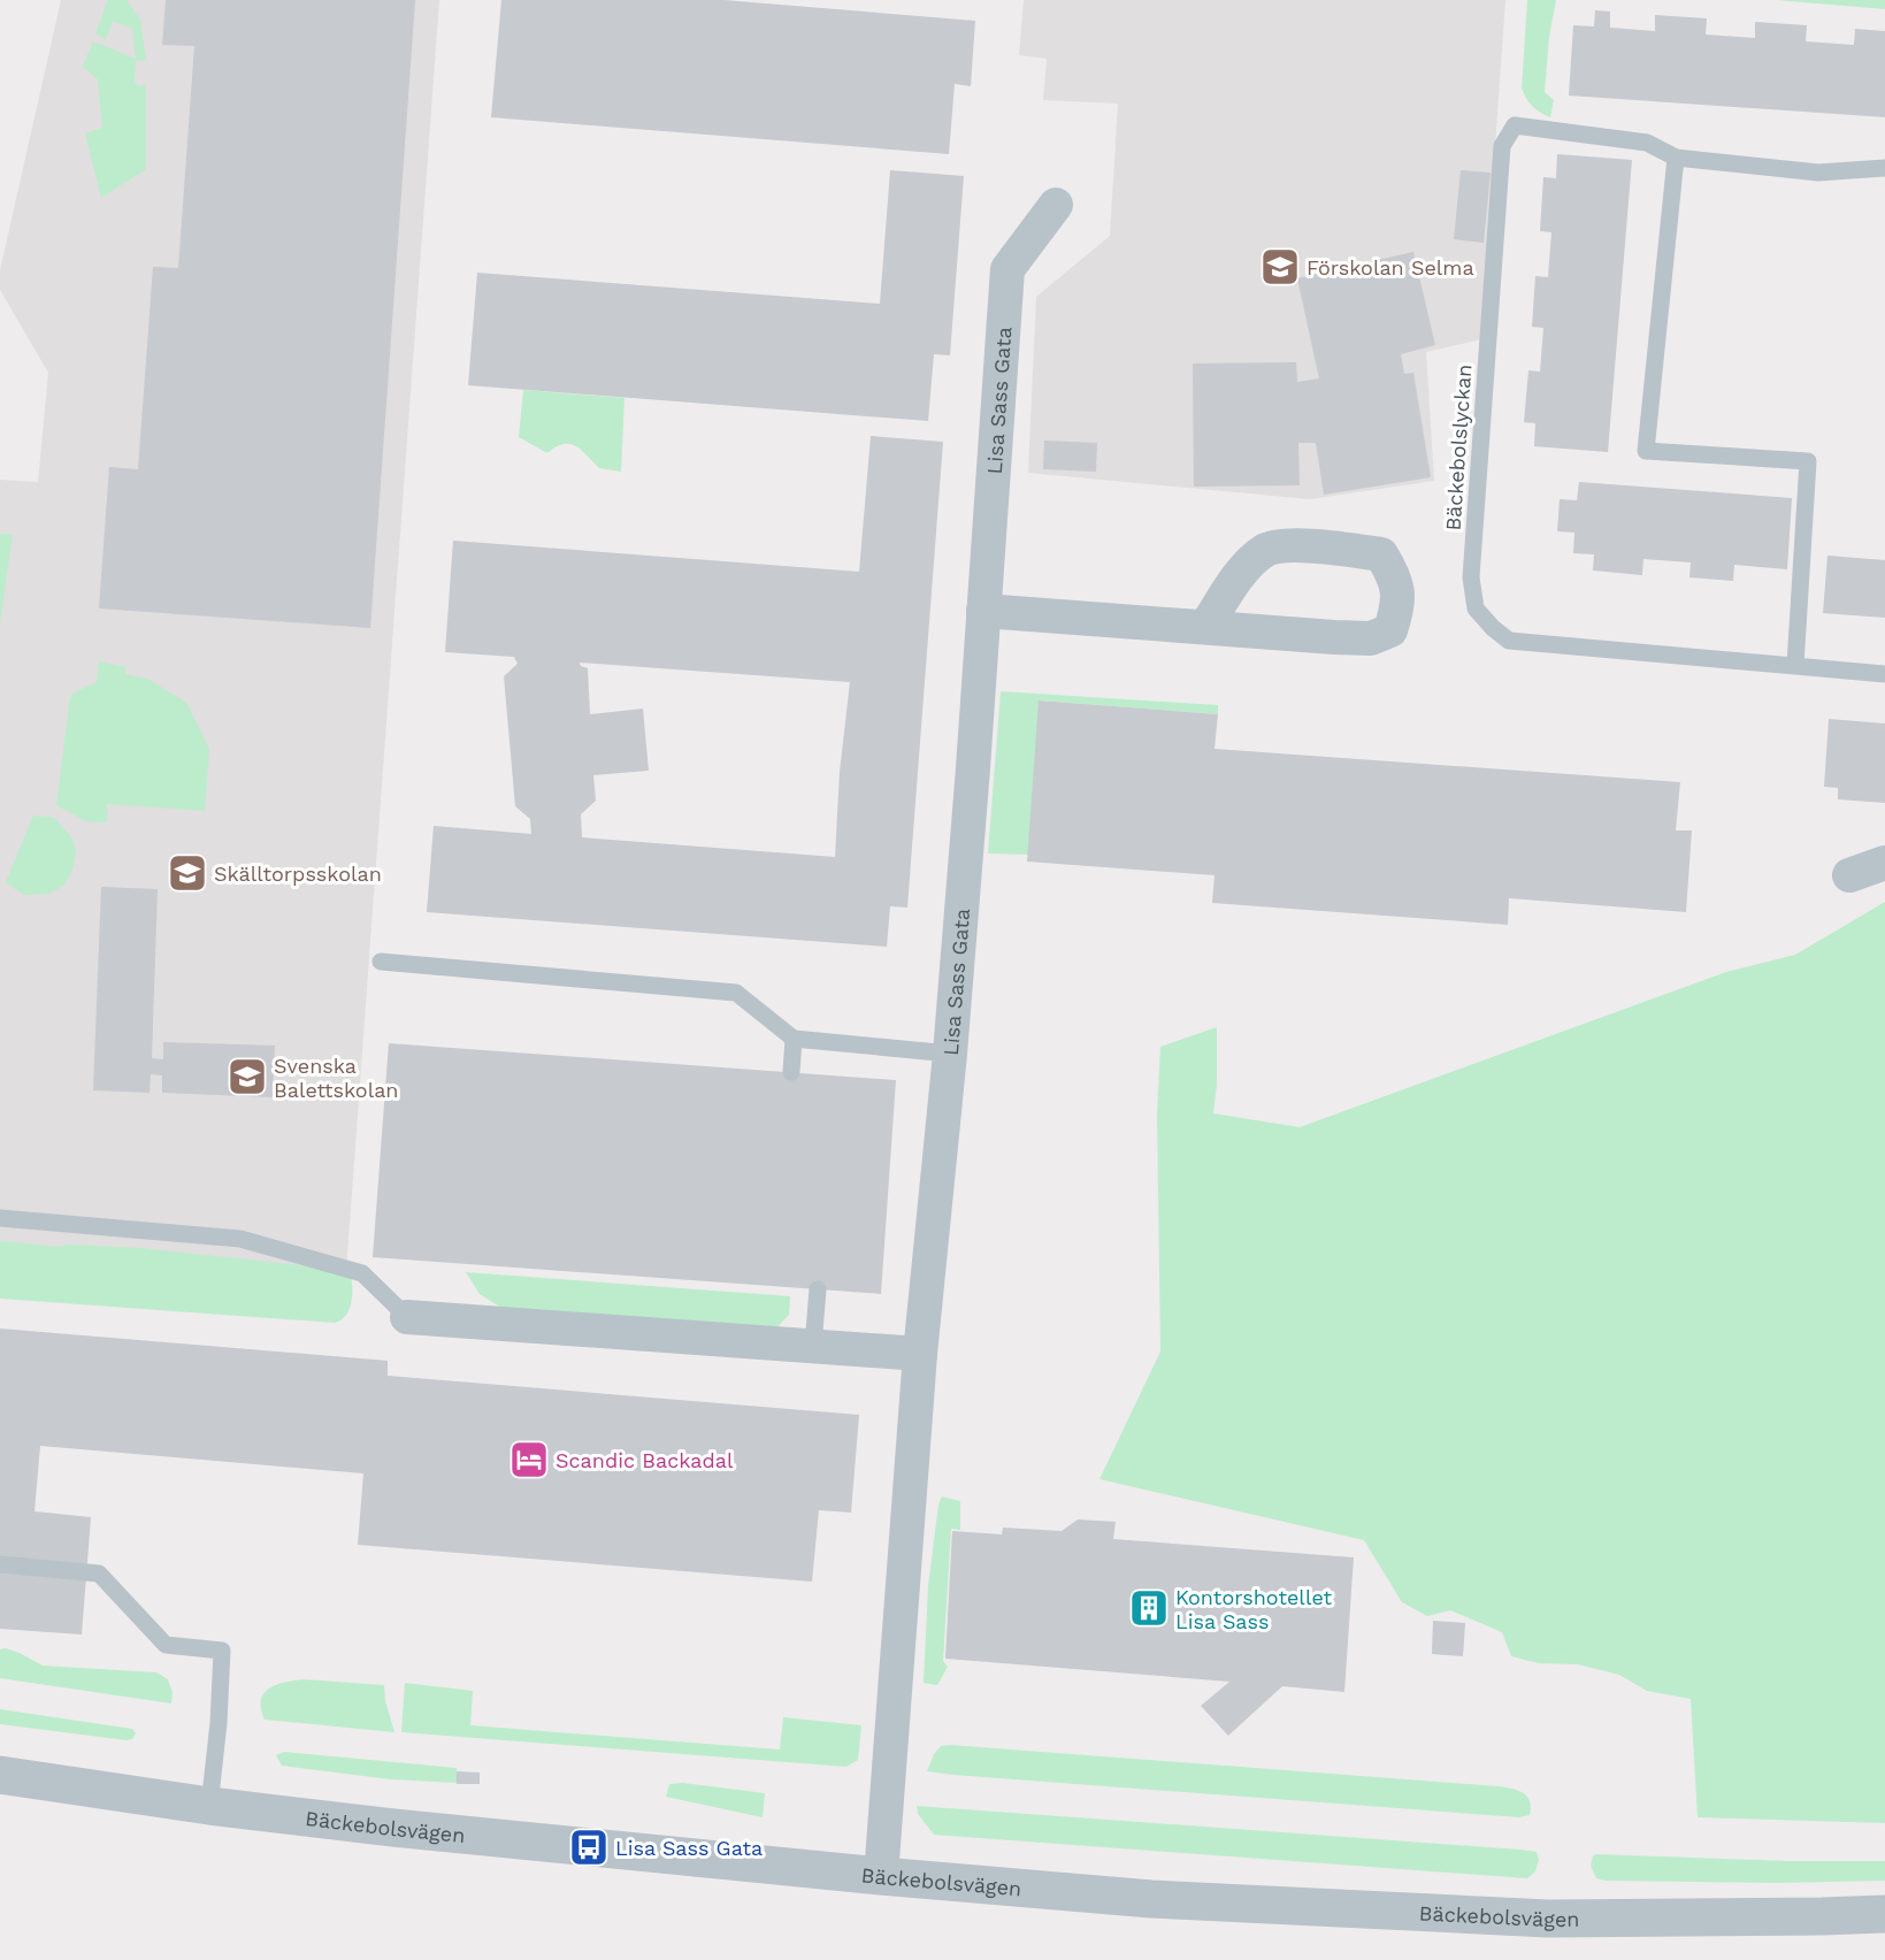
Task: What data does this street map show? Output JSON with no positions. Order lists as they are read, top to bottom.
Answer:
{
  "streets": {
    "street": ["Lisa Sass Gata", "Bäckebolsvägen"],
    "lane": ["Bäckebolslyckan"]
  },
  "crossings": [
    ["Lisa Sass Gata", "Bäckebolsvägen"]
  ],
  "places": {
    "school or university": ["Förskolan Selma", "Skälltorpsskolan", "Svenska Balettskolan"],
    "hotel": ["Scandic Backadal"],
    "building": ["Kontorshotellet Lisa Sass"],
    "bus stop": ["Lisa Sass Gata"]
  }
}
